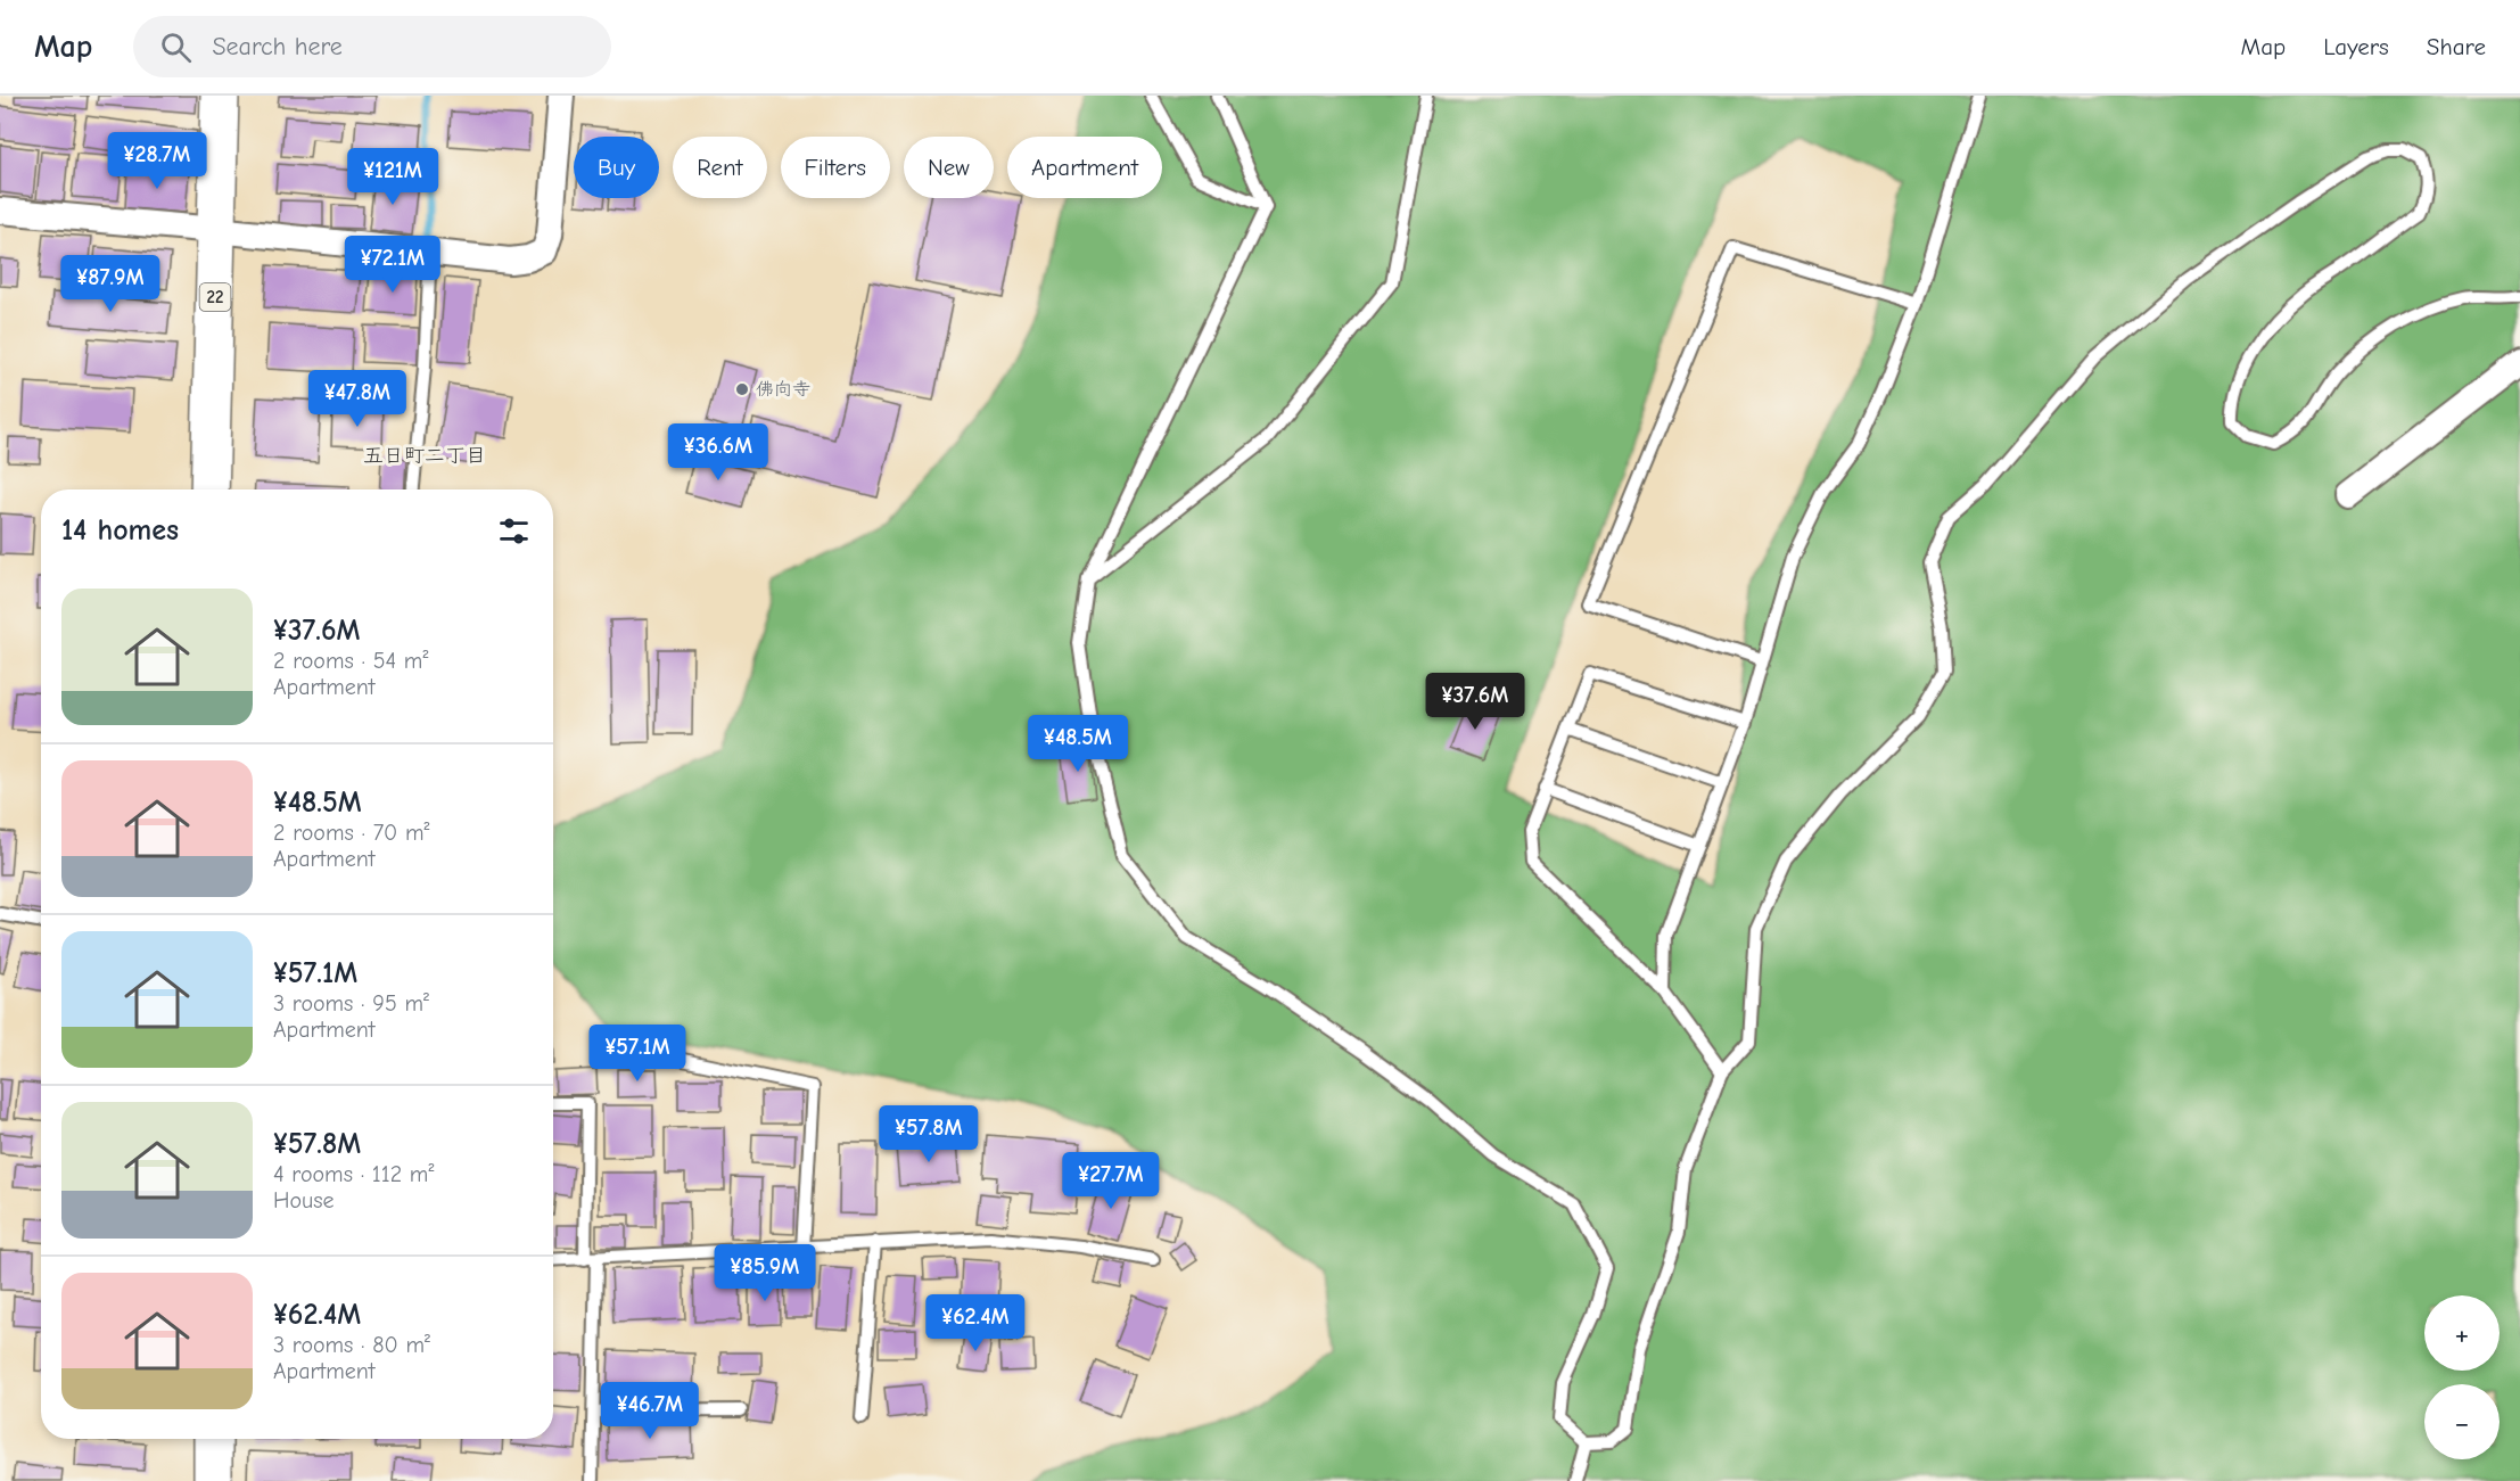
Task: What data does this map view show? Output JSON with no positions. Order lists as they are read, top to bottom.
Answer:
{
  "streets": {
    "main road": ["22"]
  },
  "districts": ["五日町二丁目"],
  "places": ["佛向寺"],
  "page": {
    "header": "Map",
    "search": "Search here",
    "nav": ["Map", "Layers", "Share"],
    "price": [
      "¥28.7M",
      "¥121M",
      "¥72.1M",
      "¥87.9M",
      "¥47.8M",
      "¥36.6M",
      "¥37.6M",
      "¥48.5M",
      "¥57.1M",
      "¥57.8M",
      "¥27.7M",
      "¥85.9M",
      "¥62.4M",
      "¥46.7M"
    ],
    "chip": [
      "Buy",
      "Rent",
      "Filters",
      "New",
      "Apartment"
    ],
    "heading": "14 homes",
    "list": [
      {
        "name": "¥37.6M",
        "note": "2 rooms · 54 m² · Apartment"
      },
      {
        "name": "¥48.5M",
        "note": "2 rooms · 70 m² · Apartment"
      },
      {
        "name": "¥57.1M",
        "note": "3 rooms · 95 m² · Apartment"
      },
      {
        "name": "¥57.8M",
        "note": "4 rooms · 112 m² · House"
      },
      {
        "name": "¥62.4M",
        "note": "3 rooms · 80 m² · Apartment"
      }
    ],
    "map_buttons": ["+", "−"]
  }
}
